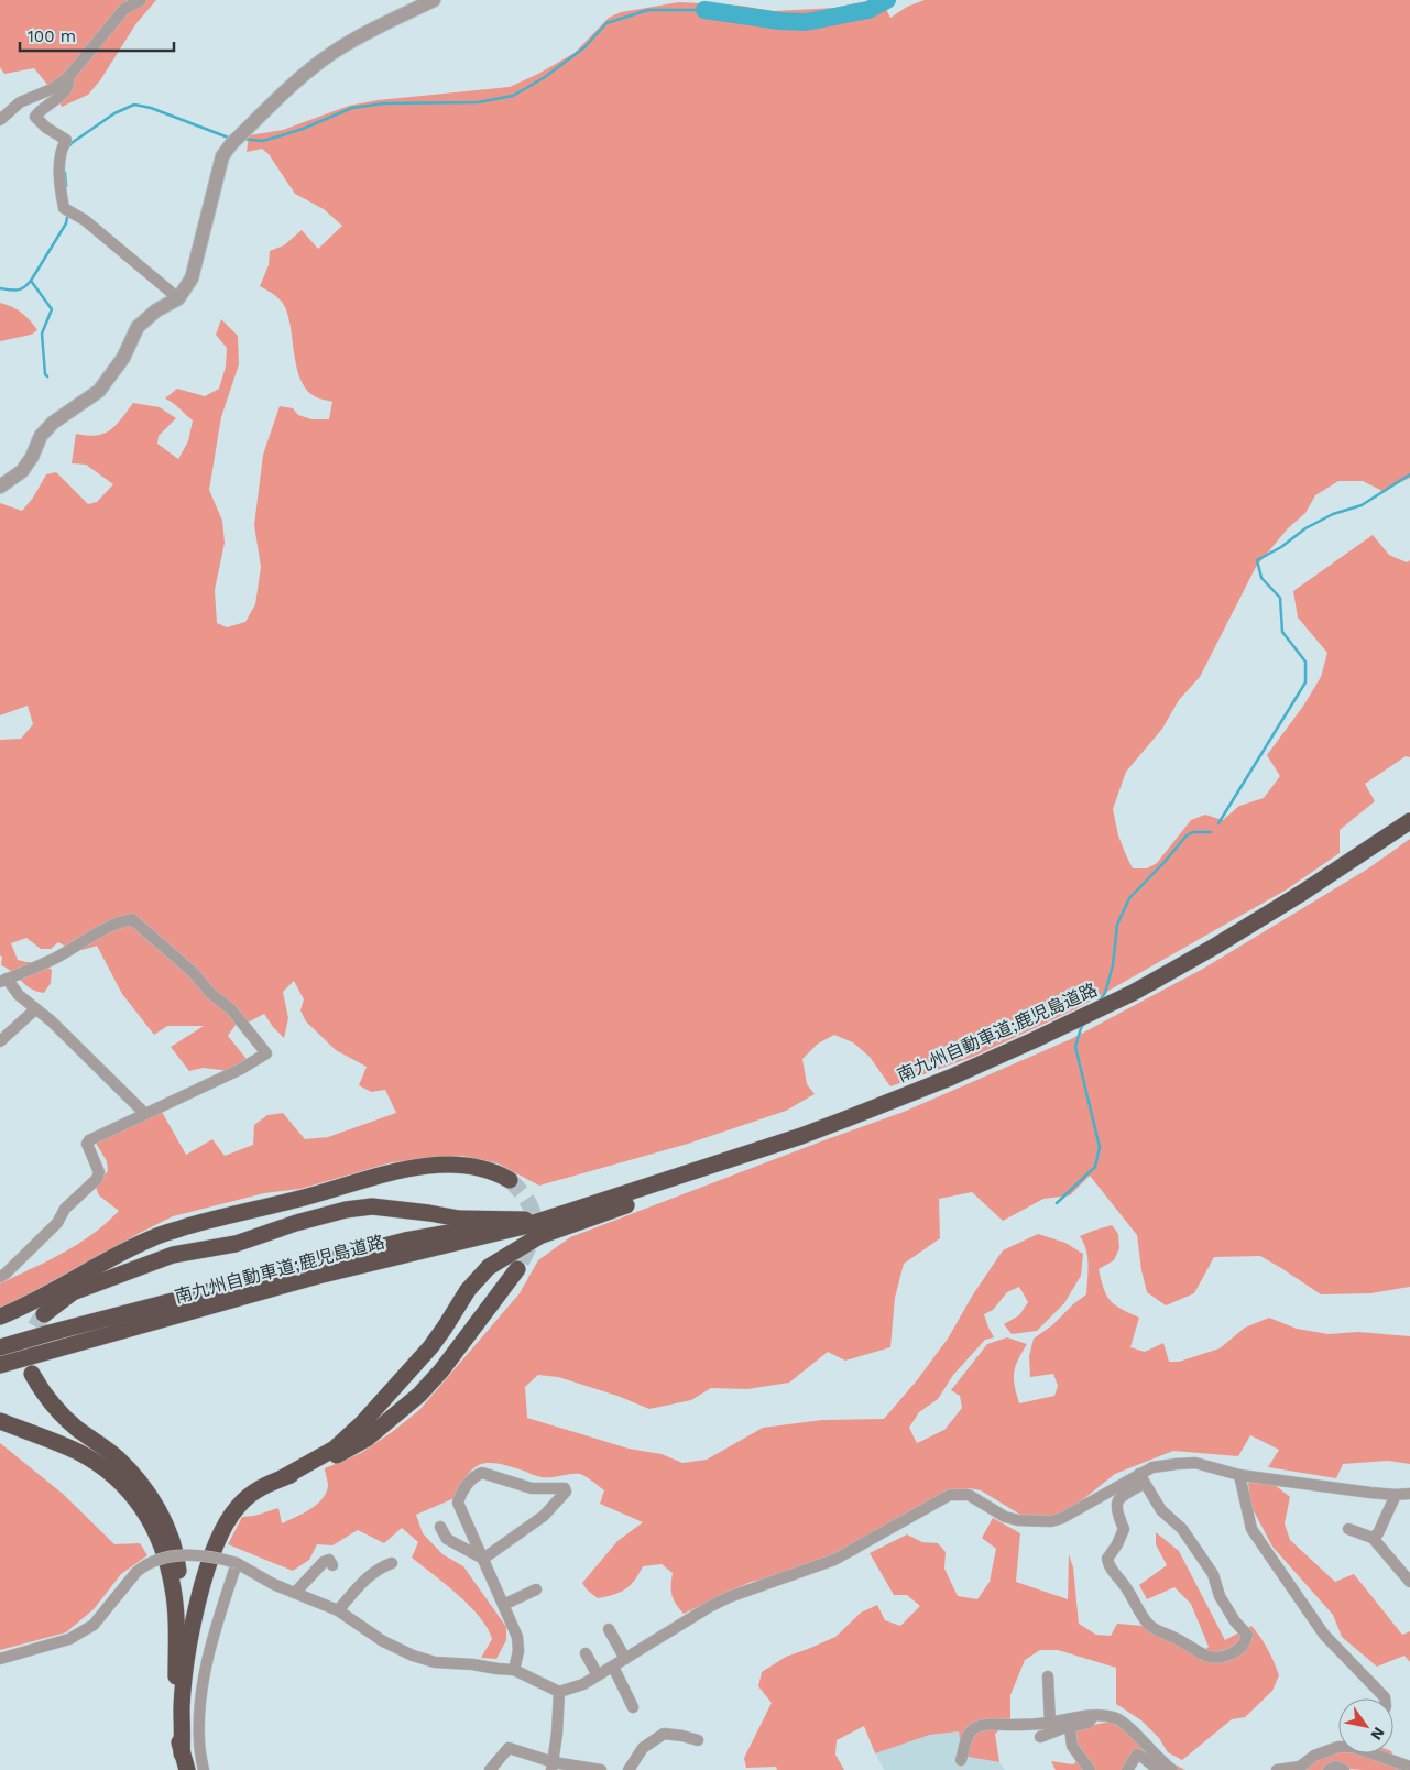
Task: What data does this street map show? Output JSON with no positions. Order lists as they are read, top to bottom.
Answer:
{
  "streets": {
    "highway": ["南九州自動車道;鹿児島道路"]
  },
  "scale_bar": "100 m",
  "north": "bottom right"
}
